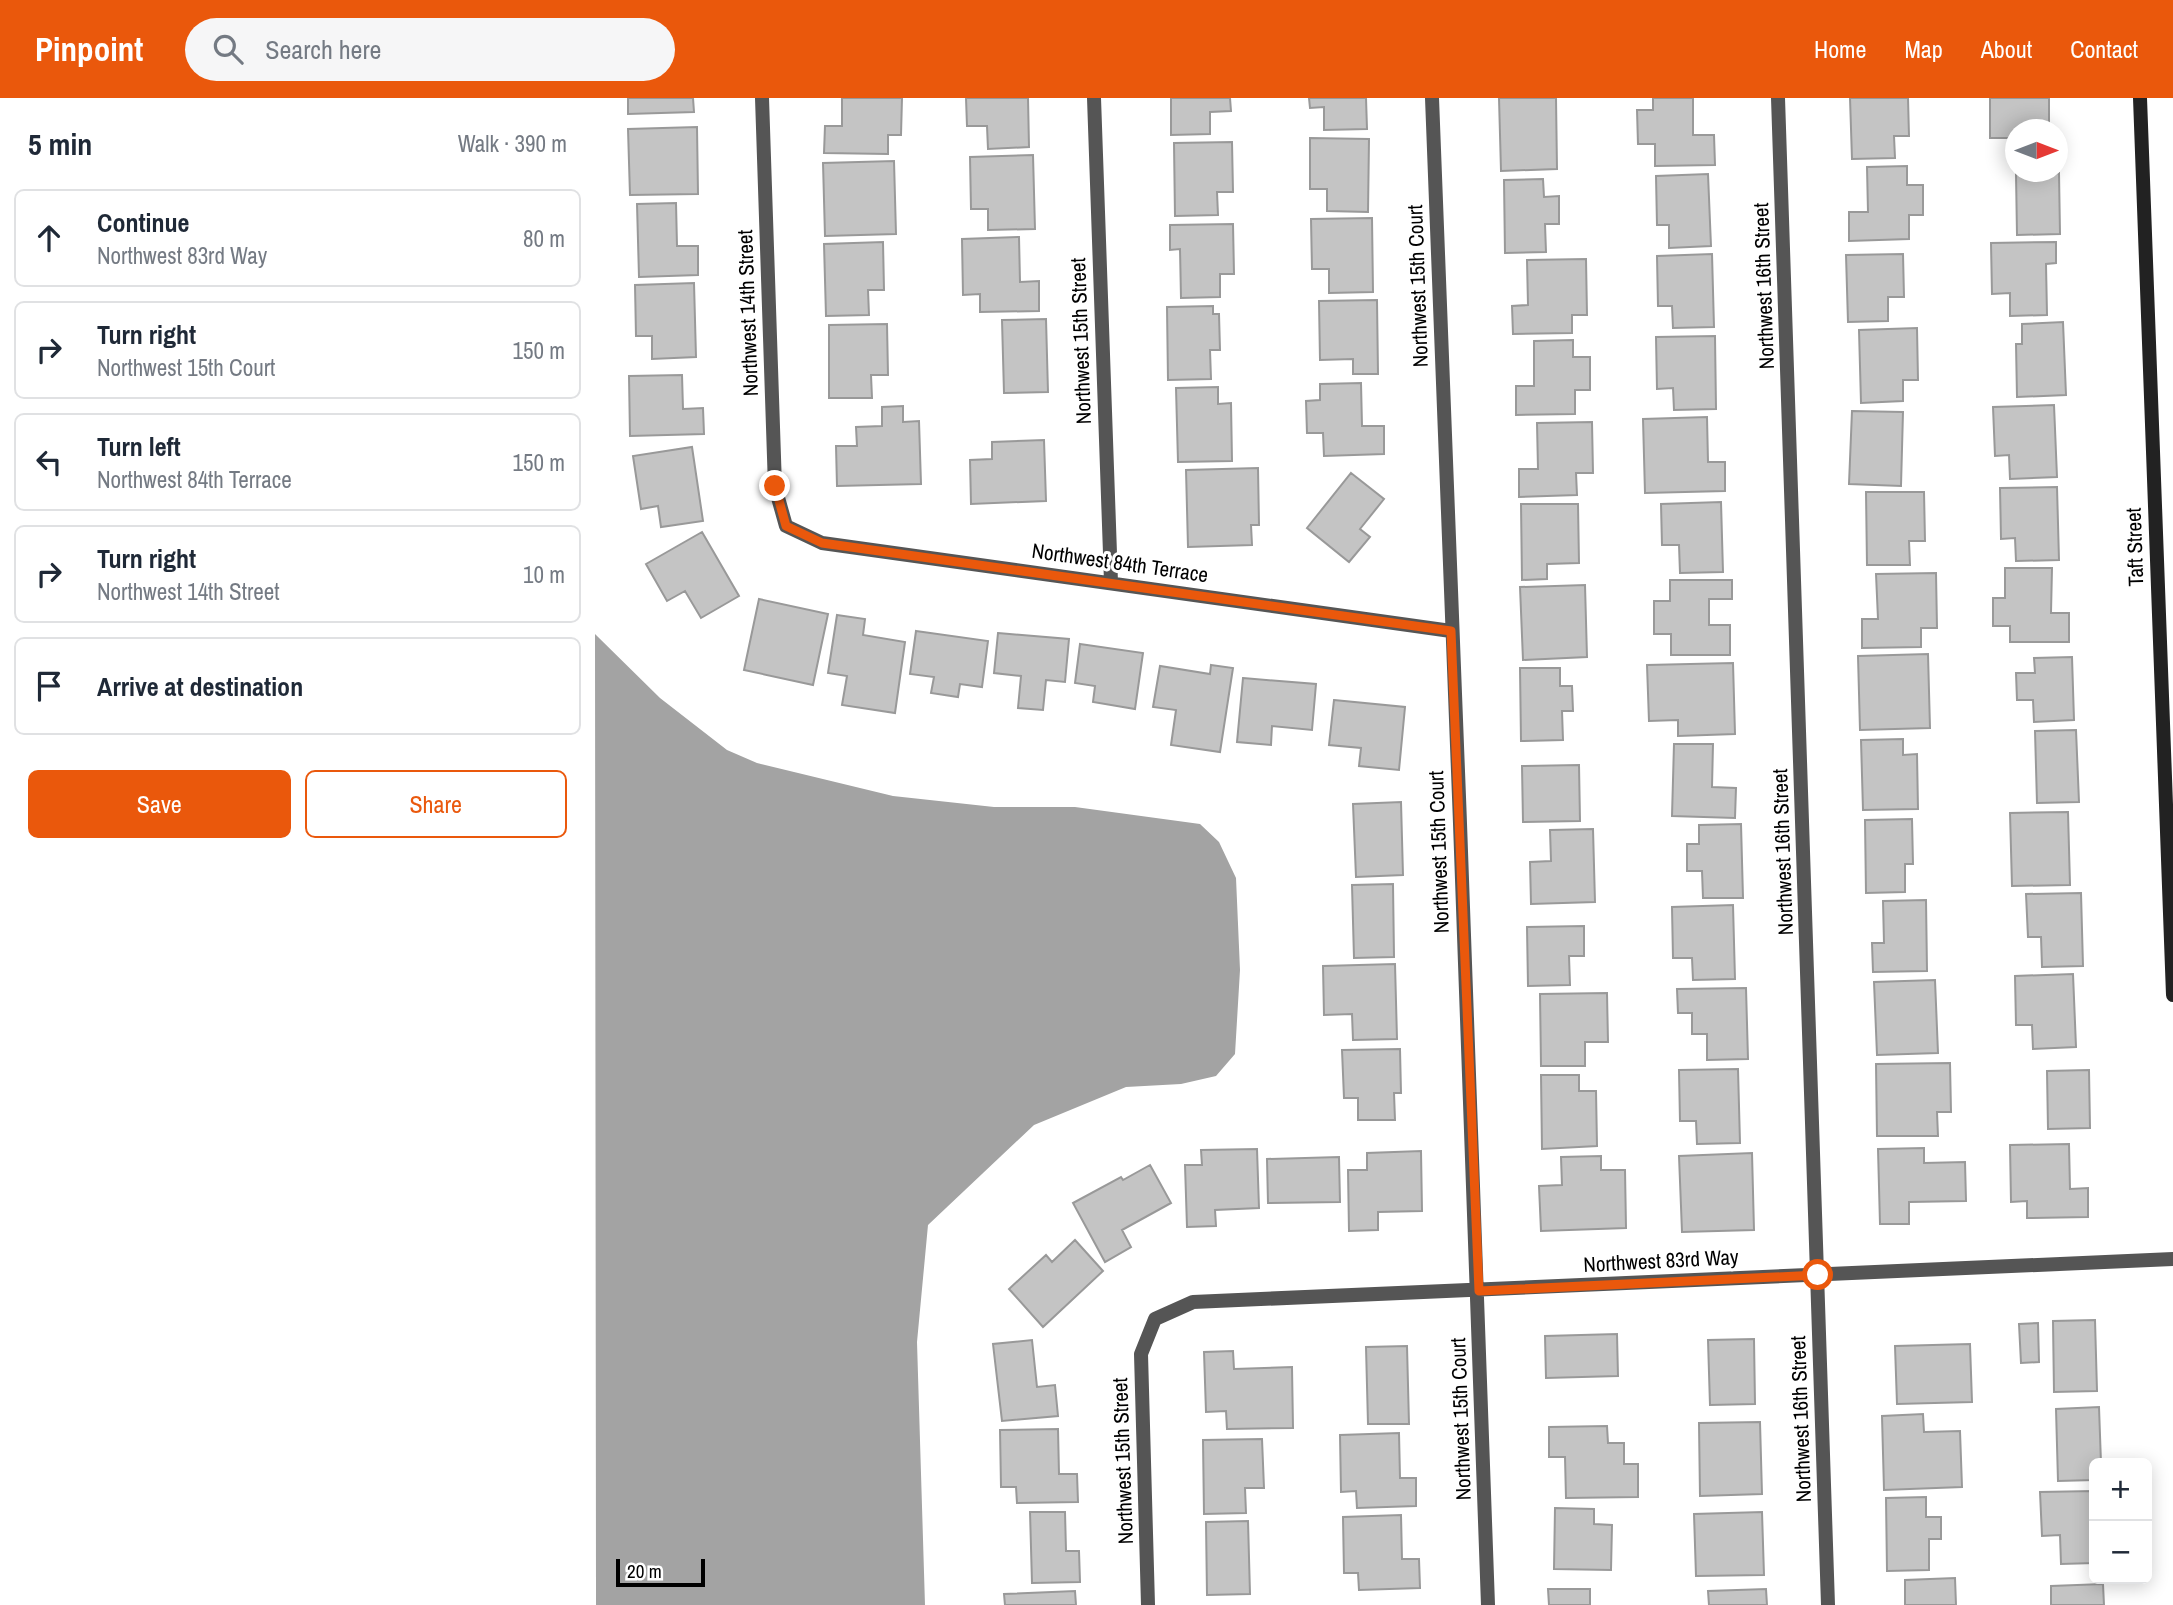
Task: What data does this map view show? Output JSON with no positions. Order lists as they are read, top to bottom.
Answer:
{
  "streets": {
    "street": [
      "Northwest 15th Court",
      "Northwest 16th Street",
      "Northwest 14th Street",
      "Northwest 15th Street",
      "Taft Street",
      "Northwest 84th Terrace",
      "Northwest 83rd Way"
    ]
  },
  "crossings": [
    ["Northwest 15th Court", "Northwest 84th Terrace"],
    ["Northwest 15th Court", "Northwest 83rd Way"],
    ["Northwest 16th Street", "Northwest 83rd Way"],
    ["Northwest 14th Street", "Northwest 84th Terrace"],
    ["Northwest 15th Street", "Northwest 84th Terrace"],
    ["Northwest 15th Street", "Northwest 83rd Way"]
  ],
  "scale_bar": "20 m",
  "north": "right",
  "page": {
    "header": "Pinpoint",
    "search": "Search here",
    "nav": [
      "Home",
      "Map",
      "About",
      "Contact"
    ],
    "heading": ["5 min", "Walk · 390 m"],
    "list": [
      ["Continue", "Northwest 83rd Way", "80 m"],
      ["Turn right", "Northwest 15th Court", "150 m"],
      ["Turn left", "Northwest 84th Terrace", "150 m"],
      ["Turn right", "Northwest 14th Street", "10 m"],
      "Arrive at destination"
    ],
    "buttons": ["Save", "Share"],
    "map_buttons": ["+", "−"],
    "scale": "20 m"
  }
}
